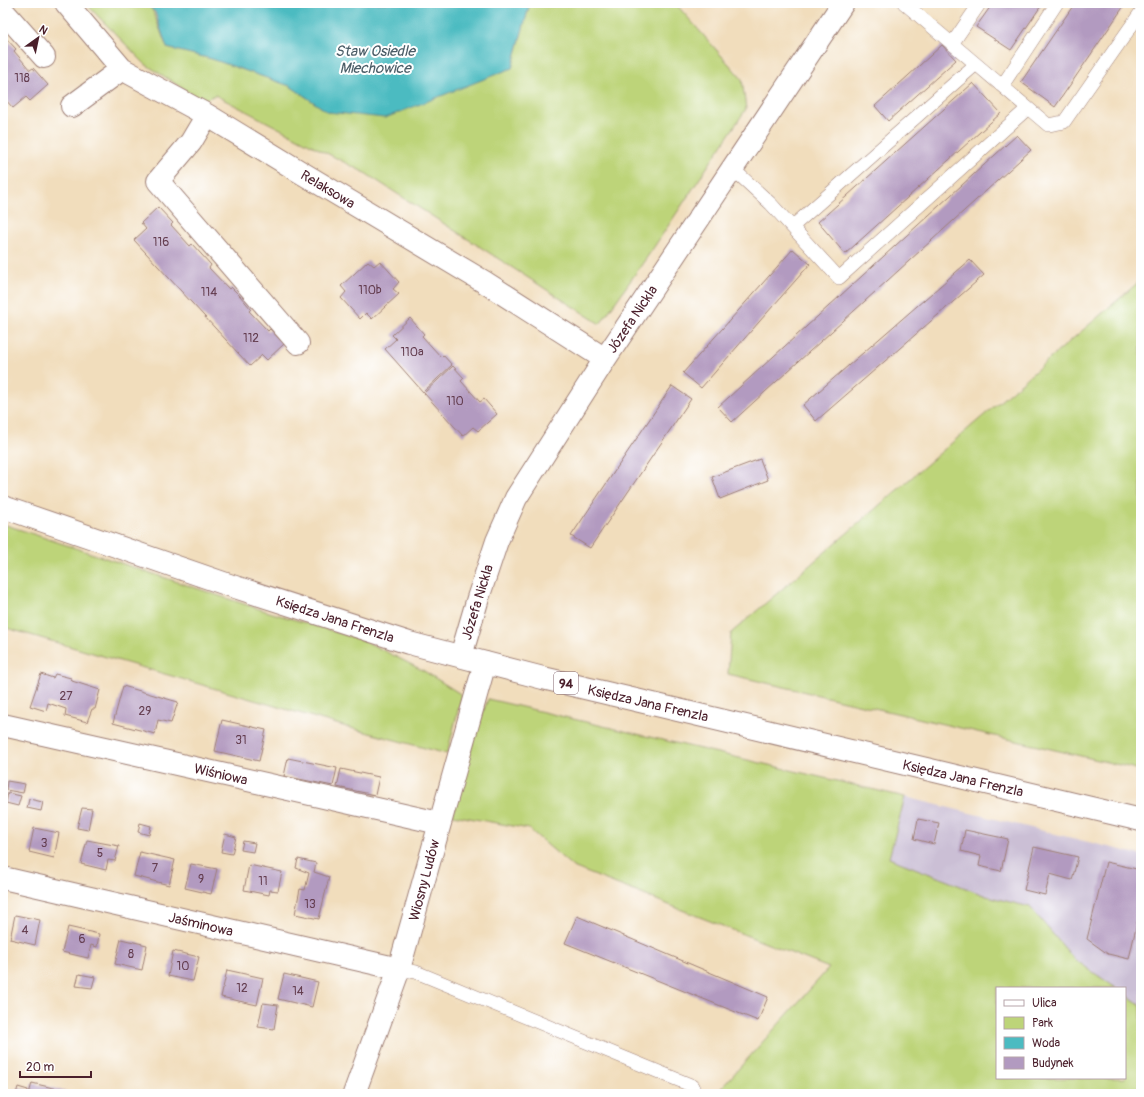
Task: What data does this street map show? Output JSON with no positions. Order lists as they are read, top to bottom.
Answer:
{
  "streets": {
    "street": [
      "Relaksowa",
      "Józefa Nickla",
      "Księdza Jana Frenzla",
      "94",
      "Wiśniowa",
      "Wiosny Ludów",
      "Jaśminowa"
    ]
  },
  "crossings": [
    ["Relaksowa", "Józefa Nickla"],
    ["Józefa Nickla", "Księdza Jana Frenzla"],
    ["Księdza Jana Frenzla", "Wiosny Ludów"],
    ["Wiśniowa", "Wiosny Ludów"],
    ["Wiosny Ludów", "Jaśminowa"]
  ],
  "water": ["Staw Osiedle Miechowice"],
  "house_numbers": [
    "118",
    "116",
    "110b",
    "114",
    "112",
    "110a",
    "110",
    "27",
    "29",
    "31",
    "3",
    "5",
    "7",
    "9",
    "11",
    "13",
    "4",
    "6",
    "8",
    "10",
    "12",
    "14"
  ],
  "legend": [
    "Ulica",
    "Park",
    "Woda",
    "Budynek"
  ],
  "scale_bar": "20 m",
  "north": "top right"
}
